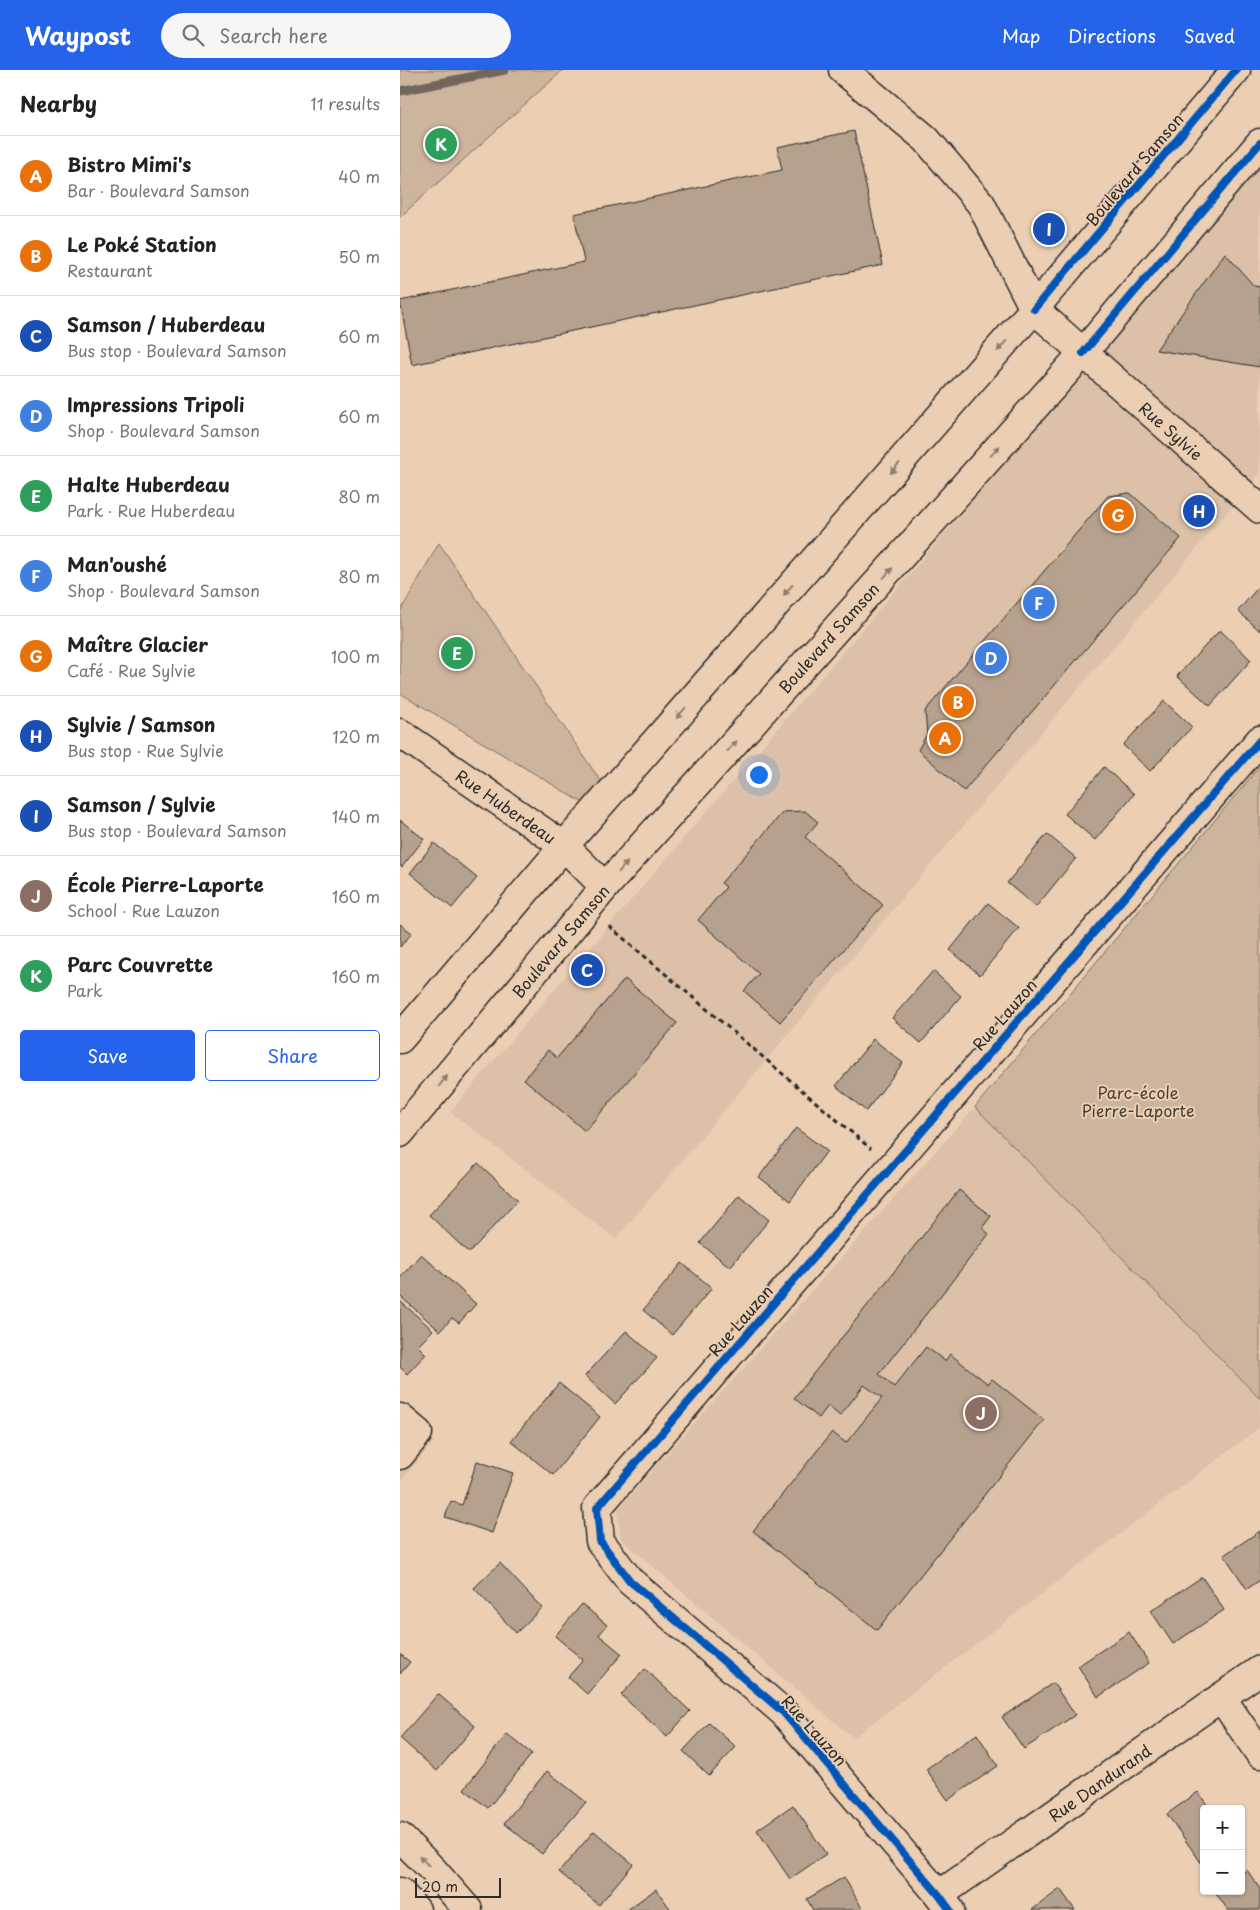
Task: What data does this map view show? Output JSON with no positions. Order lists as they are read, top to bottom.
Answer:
{
  "streets": {
    "street": [
      "Boulevard Samson",
      "Rue Sylvie",
      "Rue Huberdeau",
      "Rue Lauzon",
      "Rue Dandurand"
    ]
  },
  "crossings": [
    ["Boulevard Samson", "Rue Sylvie"],
    ["Boulevard Samson", "Rue Huberdeau"],
    ["Rue Lauzon", "Rue Dandurand"]
  ],
  "parks": ["Parc-école Pierre-Laporte"],
  "scale_bar": "20 m",
  "page": {
    "header": "Waypost",
    "search": "Search here",
    "nav": ["Map", "Directions", "Saved"],
    "heading": ["Nearby", "11 results"],
    "pins": [
      "K",
      "I",
      "H",
      "G",
      "F",
      "E",
      "D",
      "B",
      "A",
      "C",
      "J"
    ],
    "list": [
      {
        "mark": "A",
        "name": "Bistro Mimi's",
        "note": "Bar · Boulevard Samson",
        "value": "40 m"
      },
      {
        "mark": "B",
        "name": "Le Poké Station",
        "note": "Restaurant",
        "value": "50 m"
      },
      {
        "mark": "C",
        "name": "Samson / Huberdeau",
        "note": "Bus stop · Boulevard Samson",
        "value": "60 m"
      },
      {
        "mark": "D",
        "name": "Impressions Tripoli",
        "note": "Shop · Boulevard Samson",
        "value": "60 m"
      },
      {
        "mark": "E",
        "name": "Halte Huberdeau",
        "note": "Park · Rue Huberdeau",
        "value": "80 m"
      },
      {
        "mark": "F",
        "name": "Man'oushé",
        "note": "Shop · Boulevard Samson",
        "value": "80 m"
      },
      {
        "mark": "G",
        "name": "Maître Glacier",
        "note": "Café · Rue Sylvie",
        "value": "100 m"
      },
      {
        "mark": "H",
        "name": "Sylvie / Samson",
        "note": "Bus stop · Rue Sylvie",
        "value": "120 m"
      },
      {
        "mark": "I",
        "name": "Samson / Sylvie",
        "note": "Bus stop · Boulevard Samson",
        "value": "140 m"
      },
      {
        "mark": "J",
        "name": "École Pierre-Laporte",
        "note": "School · Rue Lauzon",
        "value": "160 m"
      },
      {
        "mark": "K",
        "name": "Parc Couvrette",
        "note": "Park",
        "value": "160 m"
      }
    ],
    "buttons": ["Save", "Share"],
    "map_buttons": ["+", "−"],
    "scale": "20 m"
  }
}
